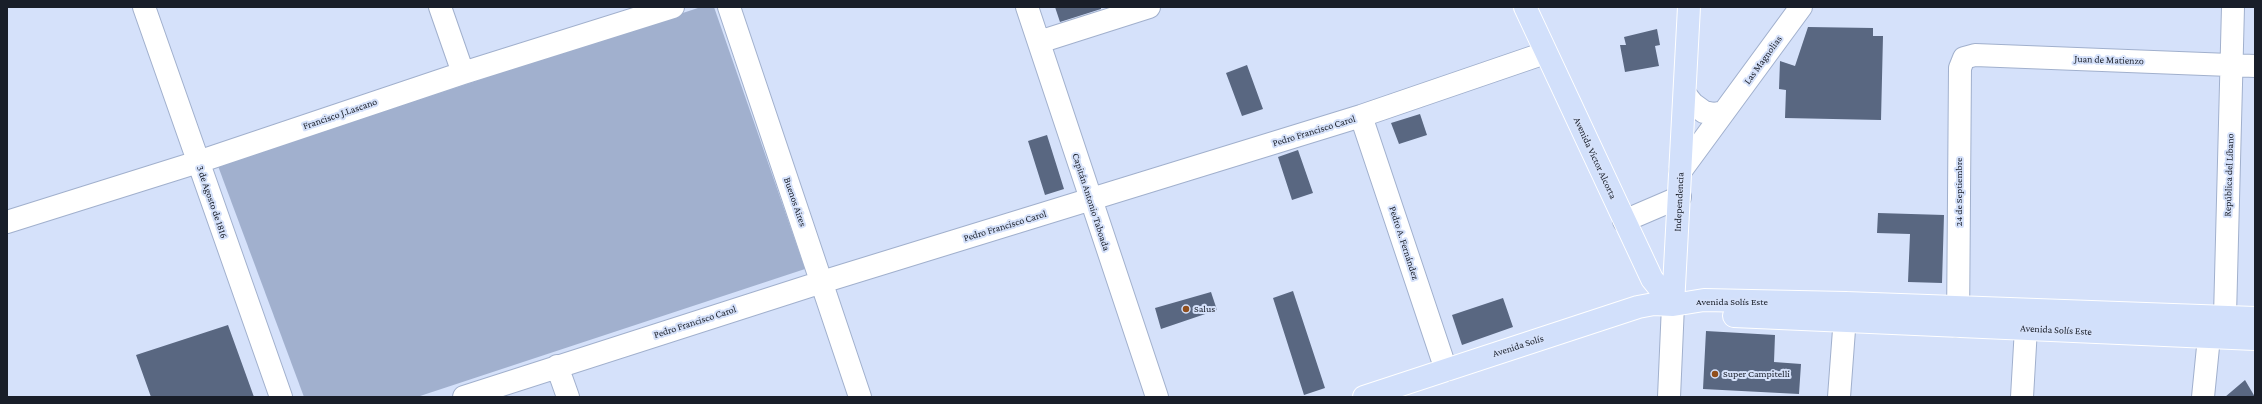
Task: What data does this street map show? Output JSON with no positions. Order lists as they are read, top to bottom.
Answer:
{
  "streets": {
    "main road": [
      "Avenida Victor Alcorta",
      "Independencia",
      "Avenida Solís Este",
      "Avenida Solís"
    ],
    "street": [
      "Las Magnolias",
      "Juan de Matienzo",
      "Francisco J.Lascano",
      "Pedro Francisco Carol",
      "República del Líbano",
      "24 de Septiembre",
      "3 de Agosto de 1816",
      "Buenos Aires",
      "Capitán Antonio Taboada",
      "Pedro A. Fernández"
    ]
  },
  "crossings": [
    ["Las Magnolias", "Independencia"],
    ["Juan de Matienzo", "República del Líbano"],
    ["Juan de Matienzo", "24 de Septiembre"],
    ["Francisco J.Lascano", "3 de Agosto de 1816"],
    ["Pedro Francisco Carol", "Avenida Victor Alcorta"],
    ["Pedro Francisco Carol", "Buenos Aires"],
    ["Pedro Francisco Carol", "Capitán Antonio Taboada"],
    ["Pedro Francisco Carol", "Pedro A. Fernández"],
    ["Avenida Victor Alcorta", "Independencia"],
    ["Avenida Victor Alcorta", "Avenida Solís Este"],
    ["Avenida Victor Alcorta", "Avenida Solís"],
    ["República del Líbano", "Avenida Solís Este"],
    ["24 de Septiembre", "Avenida Solís Este"],
    ["Independencia", "Avenida Solís Este"],
    ["Independencia", "Avenida Solís"],
    ["Pedro A. Fernández", "Avenida Solís"],
    ["Avenida Solís Este", "Avenida Solís"]
  ],
  "places": ["Salus", "Super Campitelli"]
}
